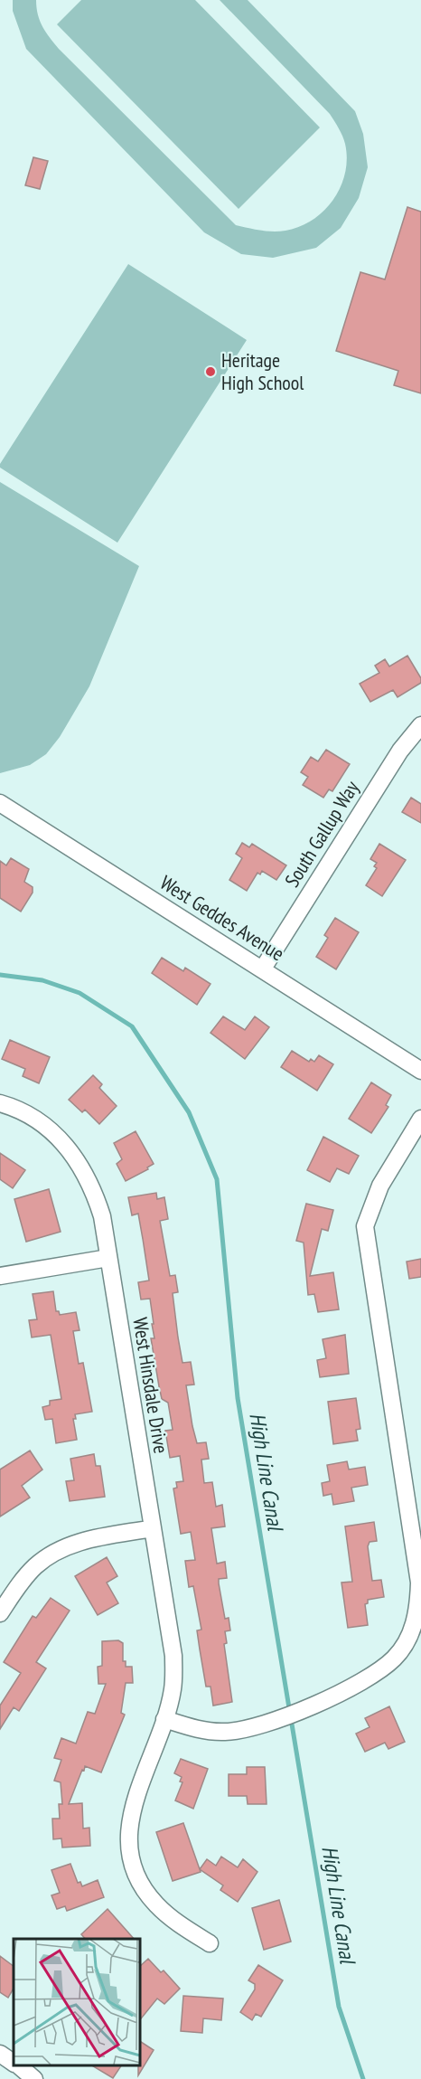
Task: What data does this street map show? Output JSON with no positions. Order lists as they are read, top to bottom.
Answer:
{
  "streets": {
    "street": ["South Gallup Way", "West Geddes Avenue", "West Hinsdale Drive"]
  },
  "crossings": [
    ["South Gallup Way", "West Geddes Avenue"]
  ],
  "water": ["High Line Canal"],
  "places": ["Heritage High School"]
}
